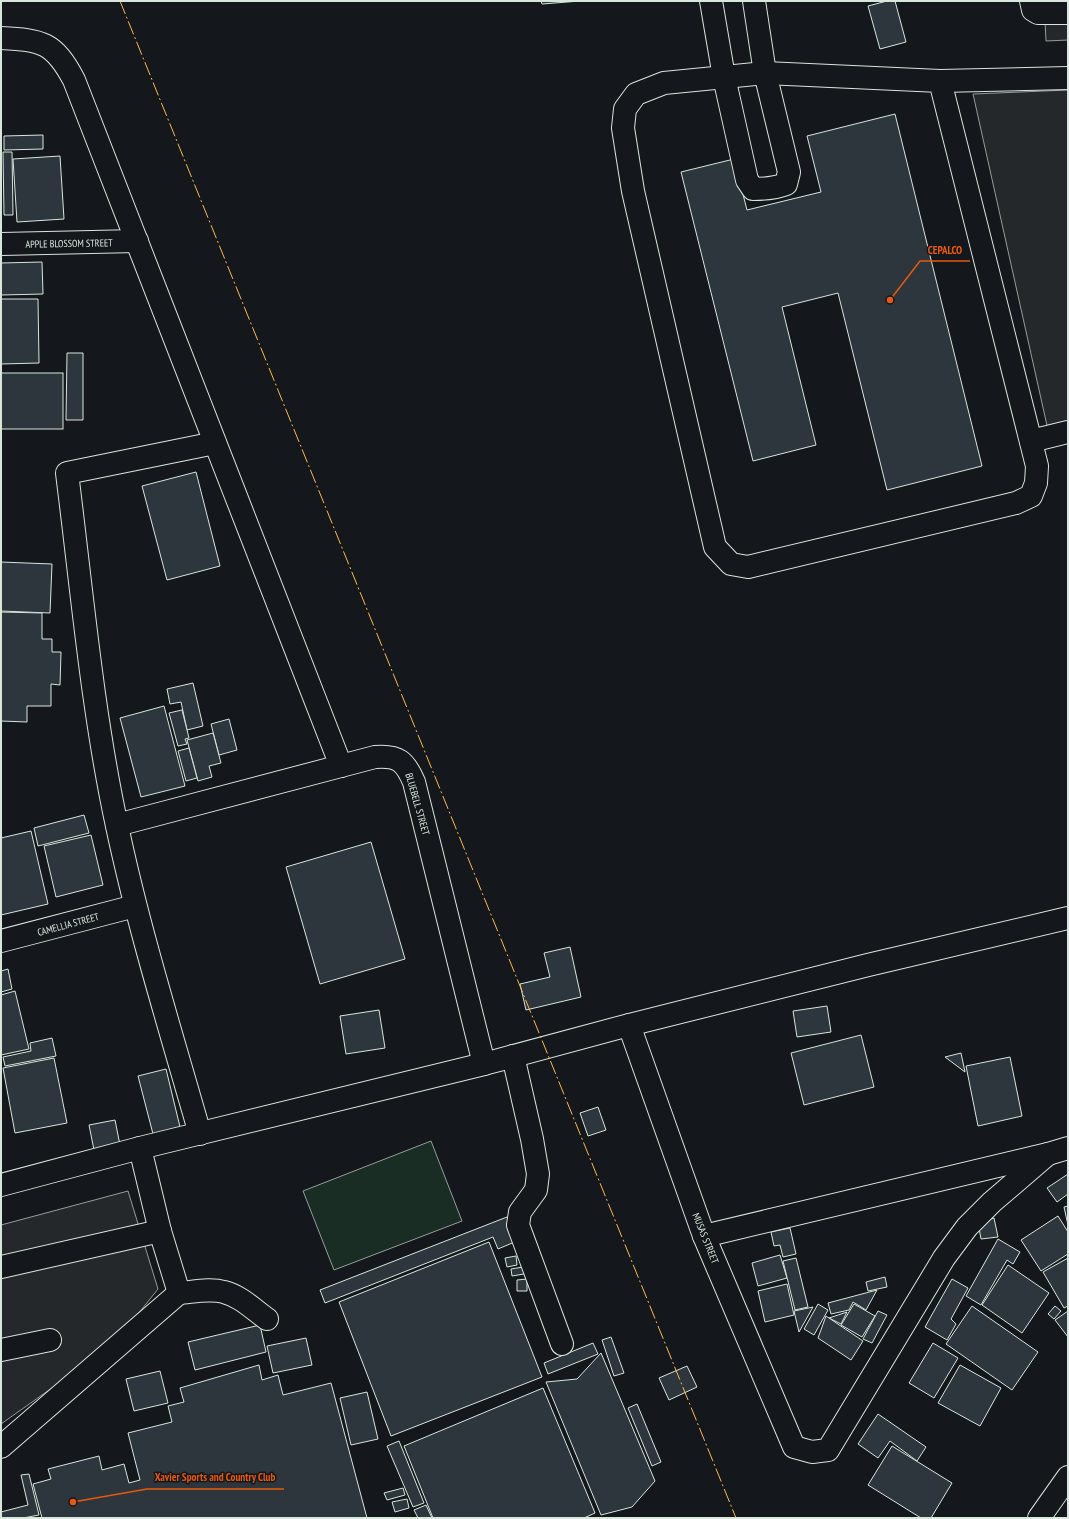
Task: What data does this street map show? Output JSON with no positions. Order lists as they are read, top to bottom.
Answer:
{
  "streets": {
    "street": [
      "APPLE BLOSSOM STREET",
      "BLUEBELL STREET",
      "CAMELLIA STREET",
      "MUSAS STREET"
    ]
  },
  "places": ["CEPALCO", "Xavier Sports and Country Club"]
}
